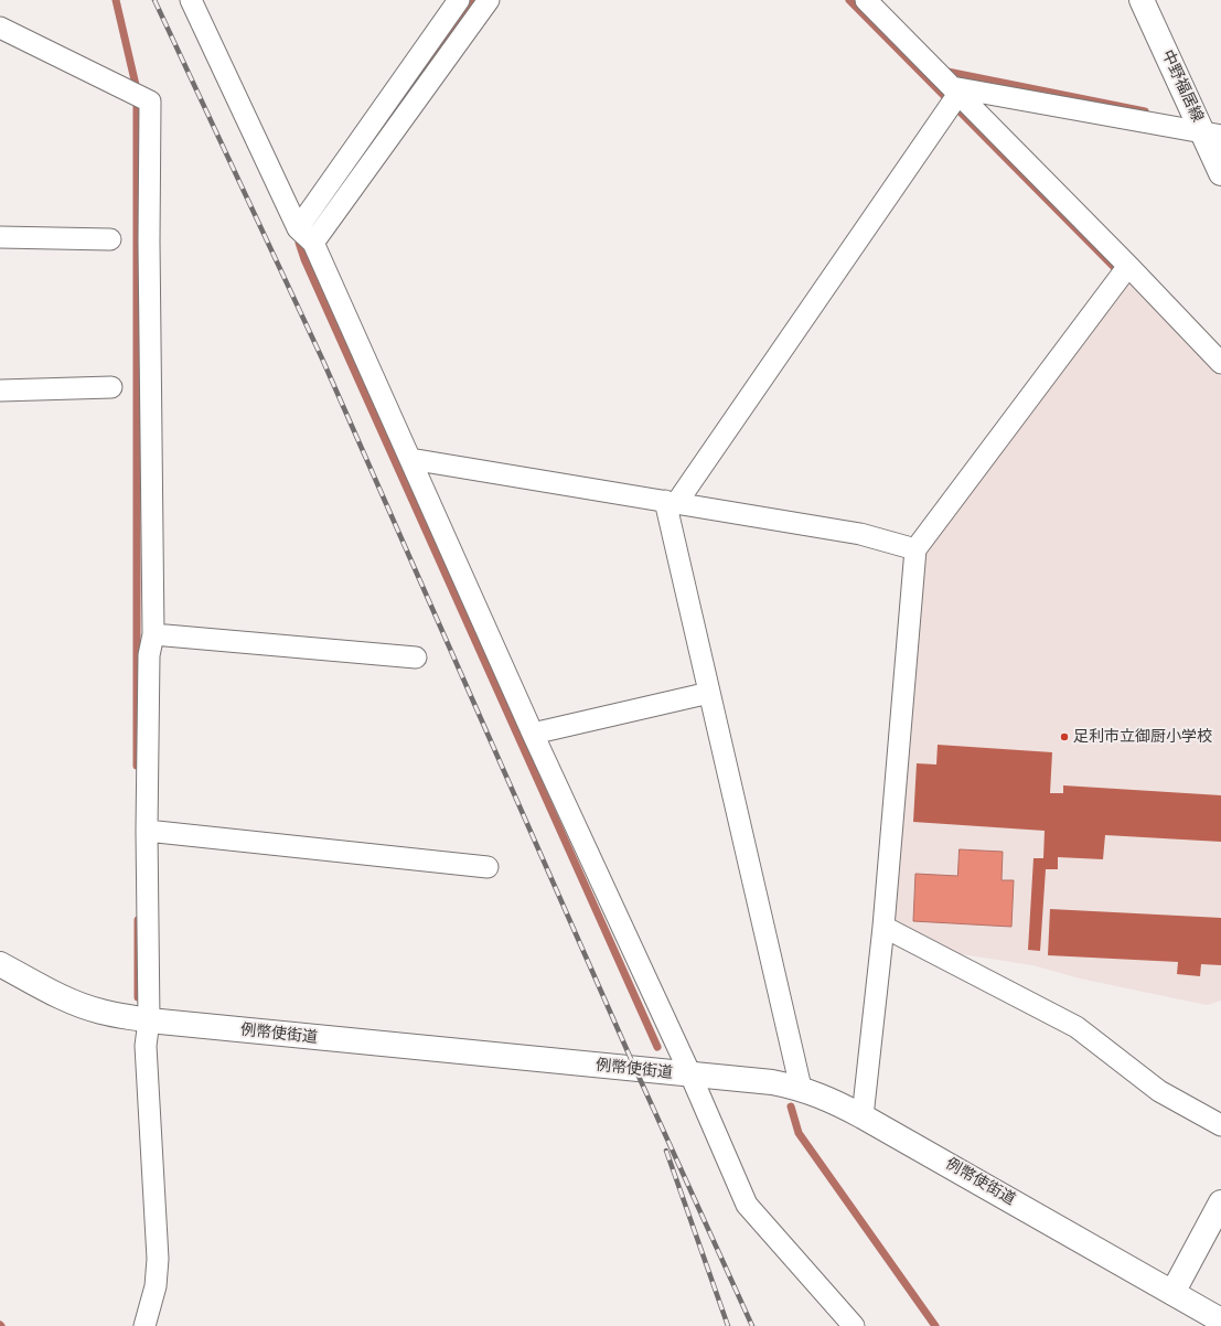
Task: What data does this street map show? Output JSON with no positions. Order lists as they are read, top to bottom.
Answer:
{
  "streets": {
    "main road": ["中野福居線", "例幣使街道"]
  },
  "places": ["足利市立御厨小学校"]
}
